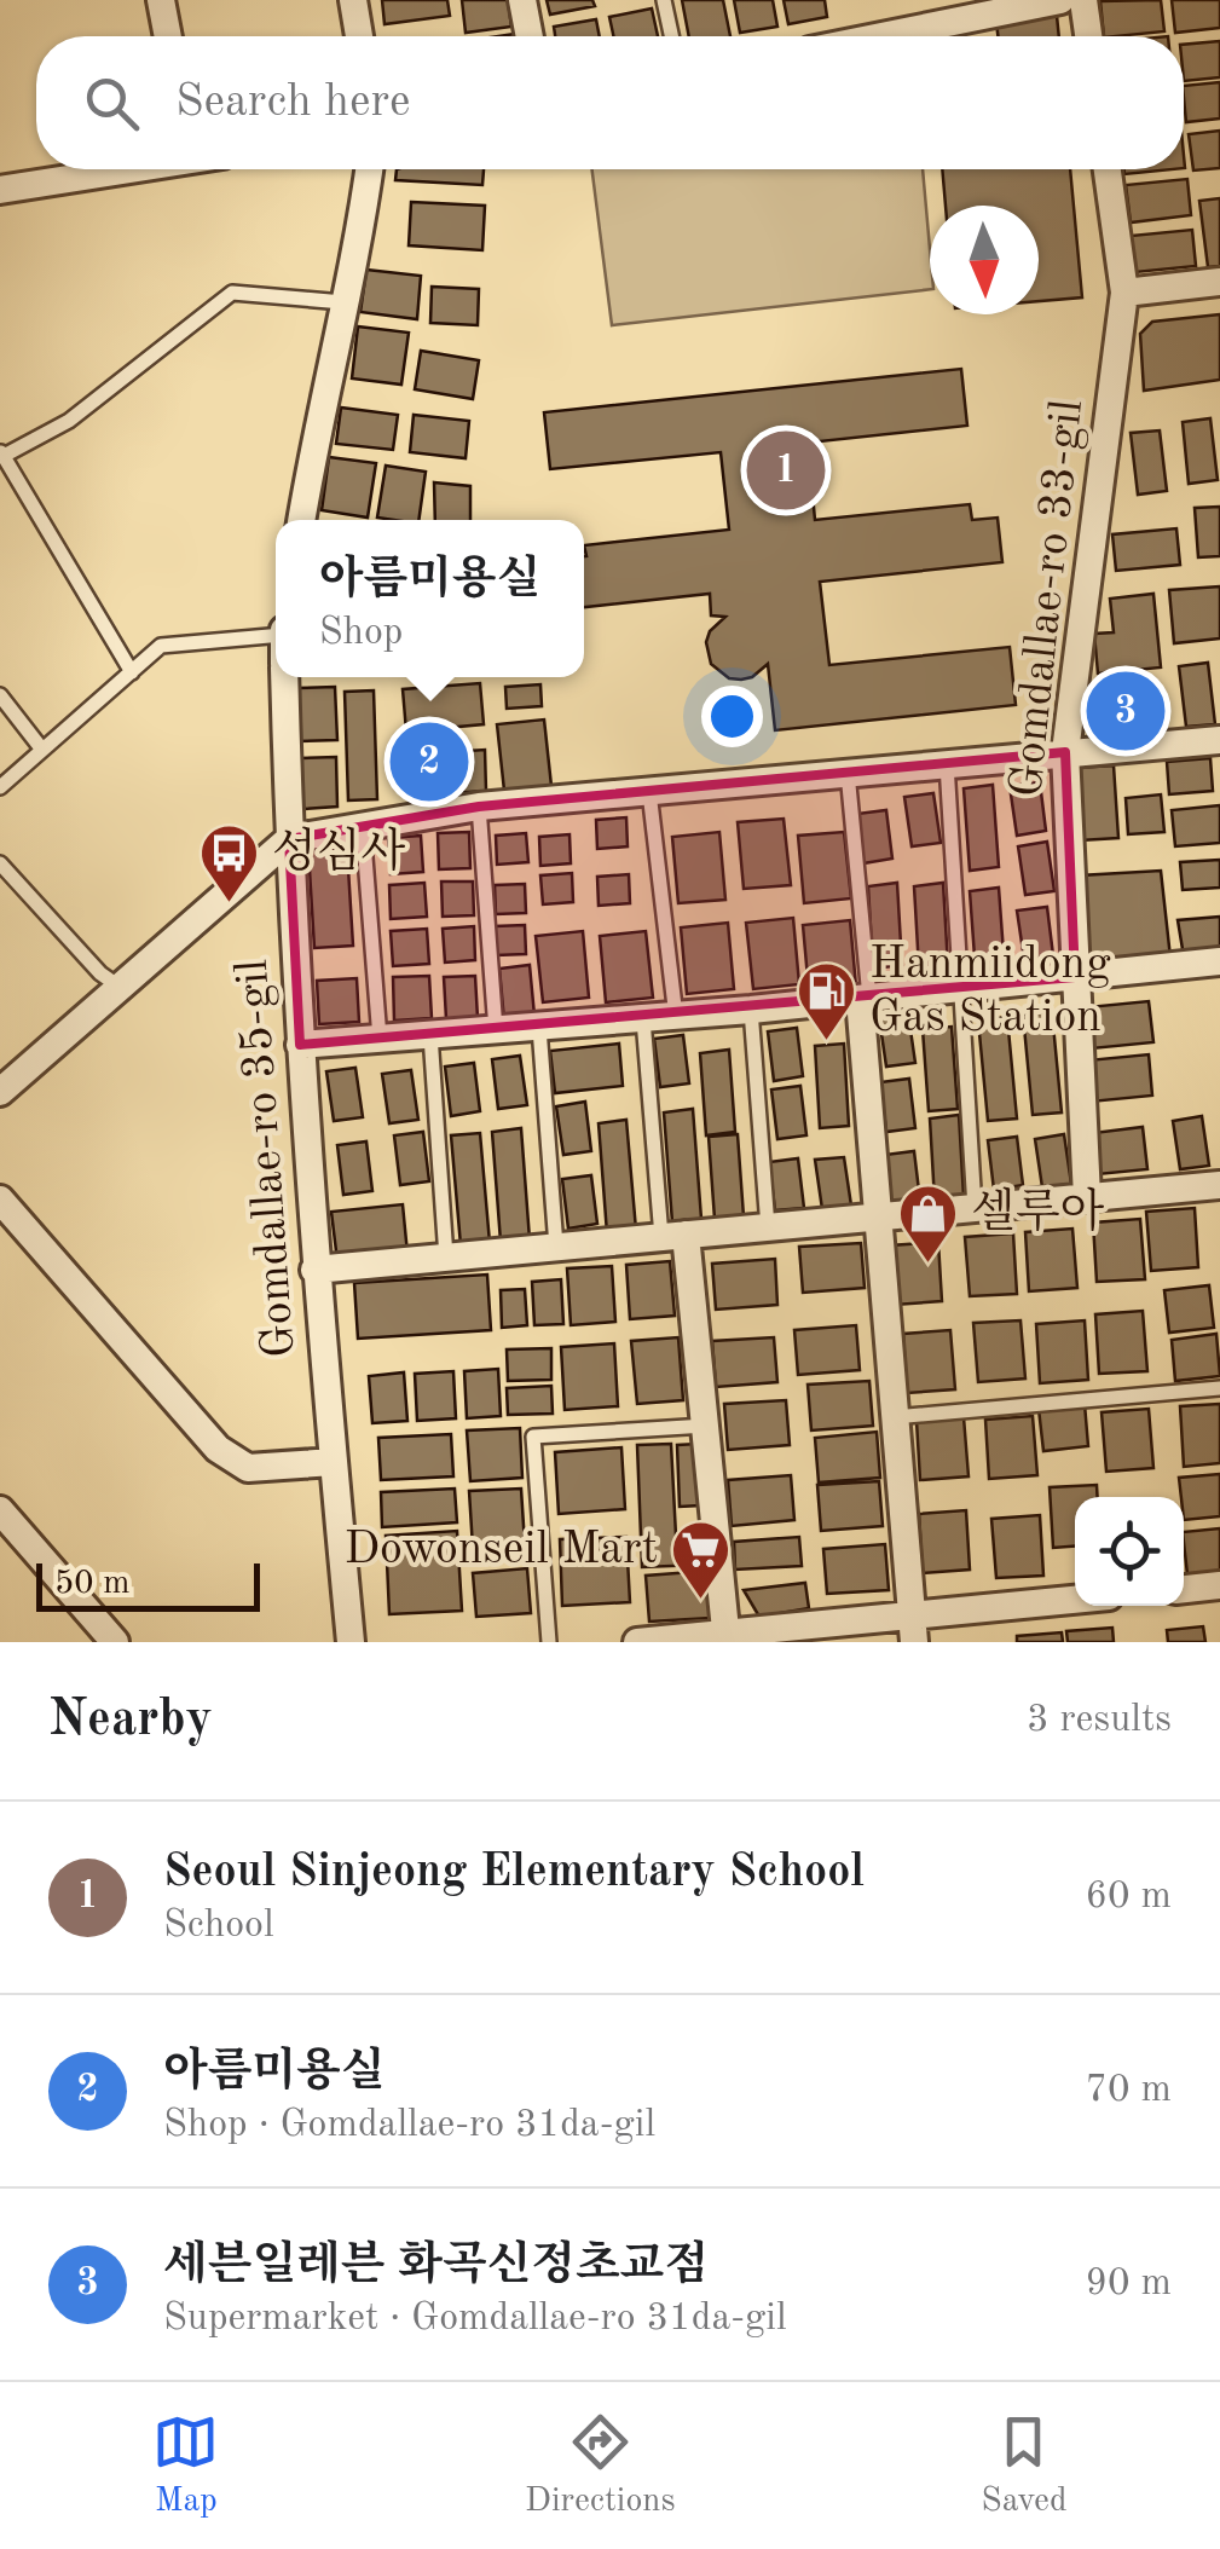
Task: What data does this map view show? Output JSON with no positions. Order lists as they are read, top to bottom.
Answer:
{
  "streets": {
    "street": ["Gomdallae-ro 33-gil", "Gomdallae-ro 35-gil"]
  },
  "places": {
    "bus stop": ["성심사"],
    "fuel station": ["Hanmiidong Gas Station"],
    "shop": ["셀루아"],
    "supermarket": ["Dowonseil Mart"]
  },
  "scale_bar": "50 m",
  "north": "bottom",
  "page": {
    "search": "Search here",
    "pins": ["1", "3", "2"],
    "popup": ["아름미용실", "Shop"],
    "scale": "50 m",
    "heading": ["Nearby", "3 results"],
    "list": [
      {
        "mark": "1",
        "name": "Seoul Sinjeong Elementary School",
        "note": "School",
        "value": "60 m"
      },
      {
        "mark": "2",
        "name": "아름미용실",
        "note": "Shop · Gomdallae-ro 31da-gil",
        "value": "70 m"
      },
      {
        "mark": "3",
        "name": "세븐일레븐 화곡신정초교점",
        "note": "Supermarket · Gomdallae-ro 31da-gil",
        "value": "90 m"
      }
    ],
    "nav": ["Map", "Directions", "Saved"]
  }
}
